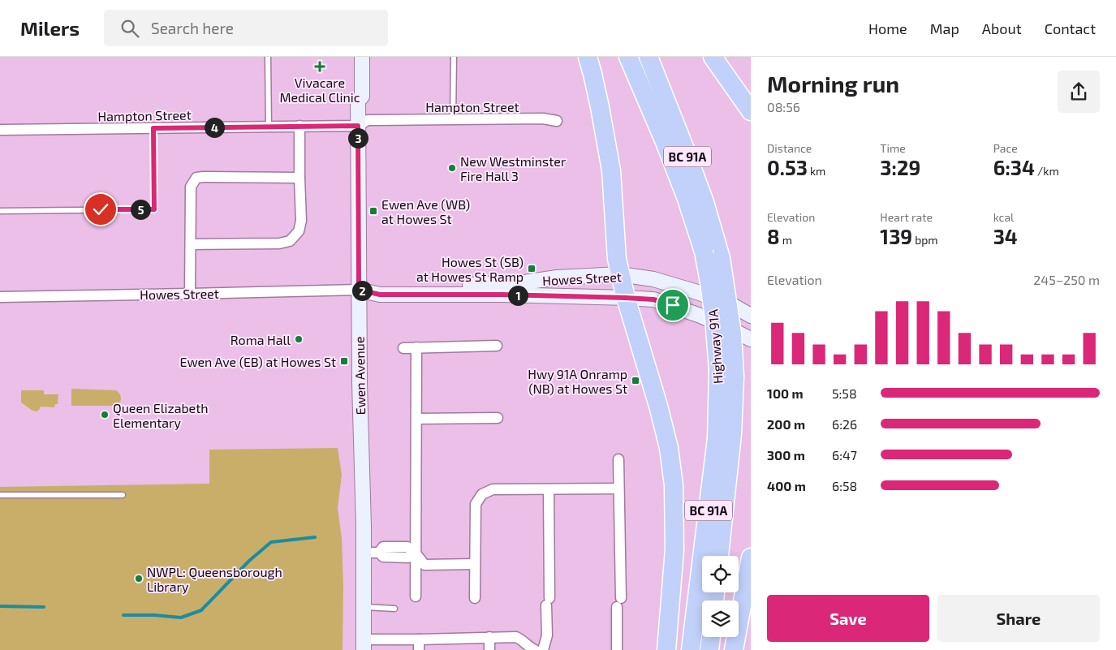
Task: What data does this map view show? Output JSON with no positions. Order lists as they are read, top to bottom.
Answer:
{
  "streets": {
    "highway": ["BC 91A", "Highway 91A"],
    "street": ["Hampton Street", "Howes Street", "Ewen Avenue"]
  },
  "crossings": [
    ["Hampton Street", "Ewen Avenue"],
    ["Howes Street", "Ewen Avenue"]
  ],
  "places": {
    "health": ["Vivacare Medical Clinic"],
    "other": [
      "New Westminster Fire Hall 3",
      "Roma Hall",
      "Queen Elizabeth Elementary",
      "NWPL: Queensborough Library"
    ],
    "transit": [
      "Ewen Ave (WB) at Howes St",
      "Howes St (SB) at Howes St Ramp",
      "Ewen Ave (EB) at Howes St",
      "Hwy 91A Onramp (NB) at Howes St"
    ]
  },
  "page": {
    "header": "Milers",
    "search": "Search here",
    "nav": [
      "Home",
      "Map",
      "About",
      "Contact"
    ],
    "heading": ["Morning run", "08:56"],
    "pins": [
      "4",
      "3",
      "5",
      "2",
      "1"
    ],
    "stats": [
      ["Distance", "0.53 km"],
      ["Time", "3:29"],
      ["Pace", "6:34 /km"],
      ["Elevation", "8 m"],
      ["Heart rate", "139 bpm"],
      ["kcal", "34"]
    ],
    "chart": ["Elevation", "245–250 m"],
    "list": [
      {
        "name": "100 m",
        "note": "5:58"
      },
      {
        "name": "200 m",
        "note": "6:26"
      },
      {
        "name": "300 m",
        "note": "6:47"
      },
      {
        "name": "400 m",
        "note": "6:58"
      }
    ],
    "buttons": ["Save", "Share"]
  }
}
